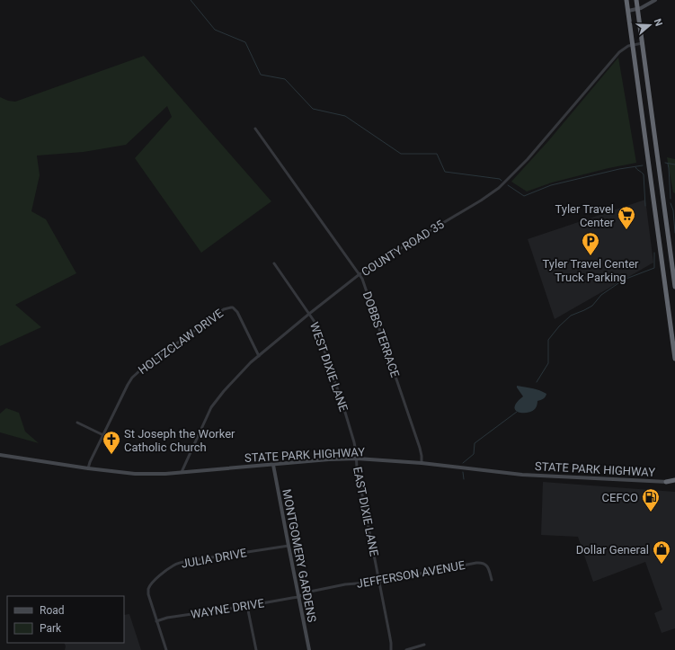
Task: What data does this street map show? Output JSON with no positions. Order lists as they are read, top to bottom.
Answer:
{
  "streets": {
    "main road": ["STATE PARK HIGHWAY", "MONTGOMERY GARDENS"],
    "street": [
      "COUNTY ROAD 35",
      "DOBBS TERRACE",
      "HOLTZCLAW DRIVE",
      "WEST DIXIE LANE",
      "EAST DIXIE LANE",
      "JULIA DRIVE",
      "JEFFERSON AVENUE",
      "WAYNE DRIVE"
    ]
  },
  "crossings": [
    ["COUNTY ROAD 35", "DOBBS TERRACE"],
    ["COUNTY ROAD 35", "HOLTZCLAW DRIVE"],
    ["COUNTY ROAD 35", "WEST DIXIE LANE"],
    ["COUNTY ROAD 35", "STATE PARK HIGHWAY"],
    ["DOBBS TERRACE", "STATE PARK HIGHWAY"],
    ["HOLTZCLAW DRIVE", "STATE PARK HIGHWAY"],
    ["WEST DIXIE LANE", "STATE PARK HIGHWAY"],
    ["WEST DIXIE LANE", "EAST DIXIE LANE"],
    ["STATE PARK HIGHWAY", "EAST DIXIE LANE"],
    ["STATE PARK HIGHWAY", "MONTGOMERY GARDENS"],
    ["EAST DIXIE LANE", "JEFFERSON AVENUE"],
    ["MONTGOMERY GARDENS", "JULIA DRIVE"],
    ["MONTGOMERY GARDENS", "JEFFERSON AVENUE"],
    ["MONTGOMERY GARDENS", "WAYNE DRIVE"],
    ["JULIA DRIVE", "WAYNE DRIVE"],
    ["JEFFERSON AVENUE", "WAYNE DRIVE"]
  ],
  "places": {
    "supermarket": ["Tyler Travel Center"],
    "parking": ["Tyler Travel Center Truck Parking"],
    "church": ["St Joseph the Worker Catholic Church"],
    "fuel station": ["CEFCO"],
    "shop": ["Dollar General"]
  },
  "legend": ["Road", "Park"],
  "north": "right"
}
